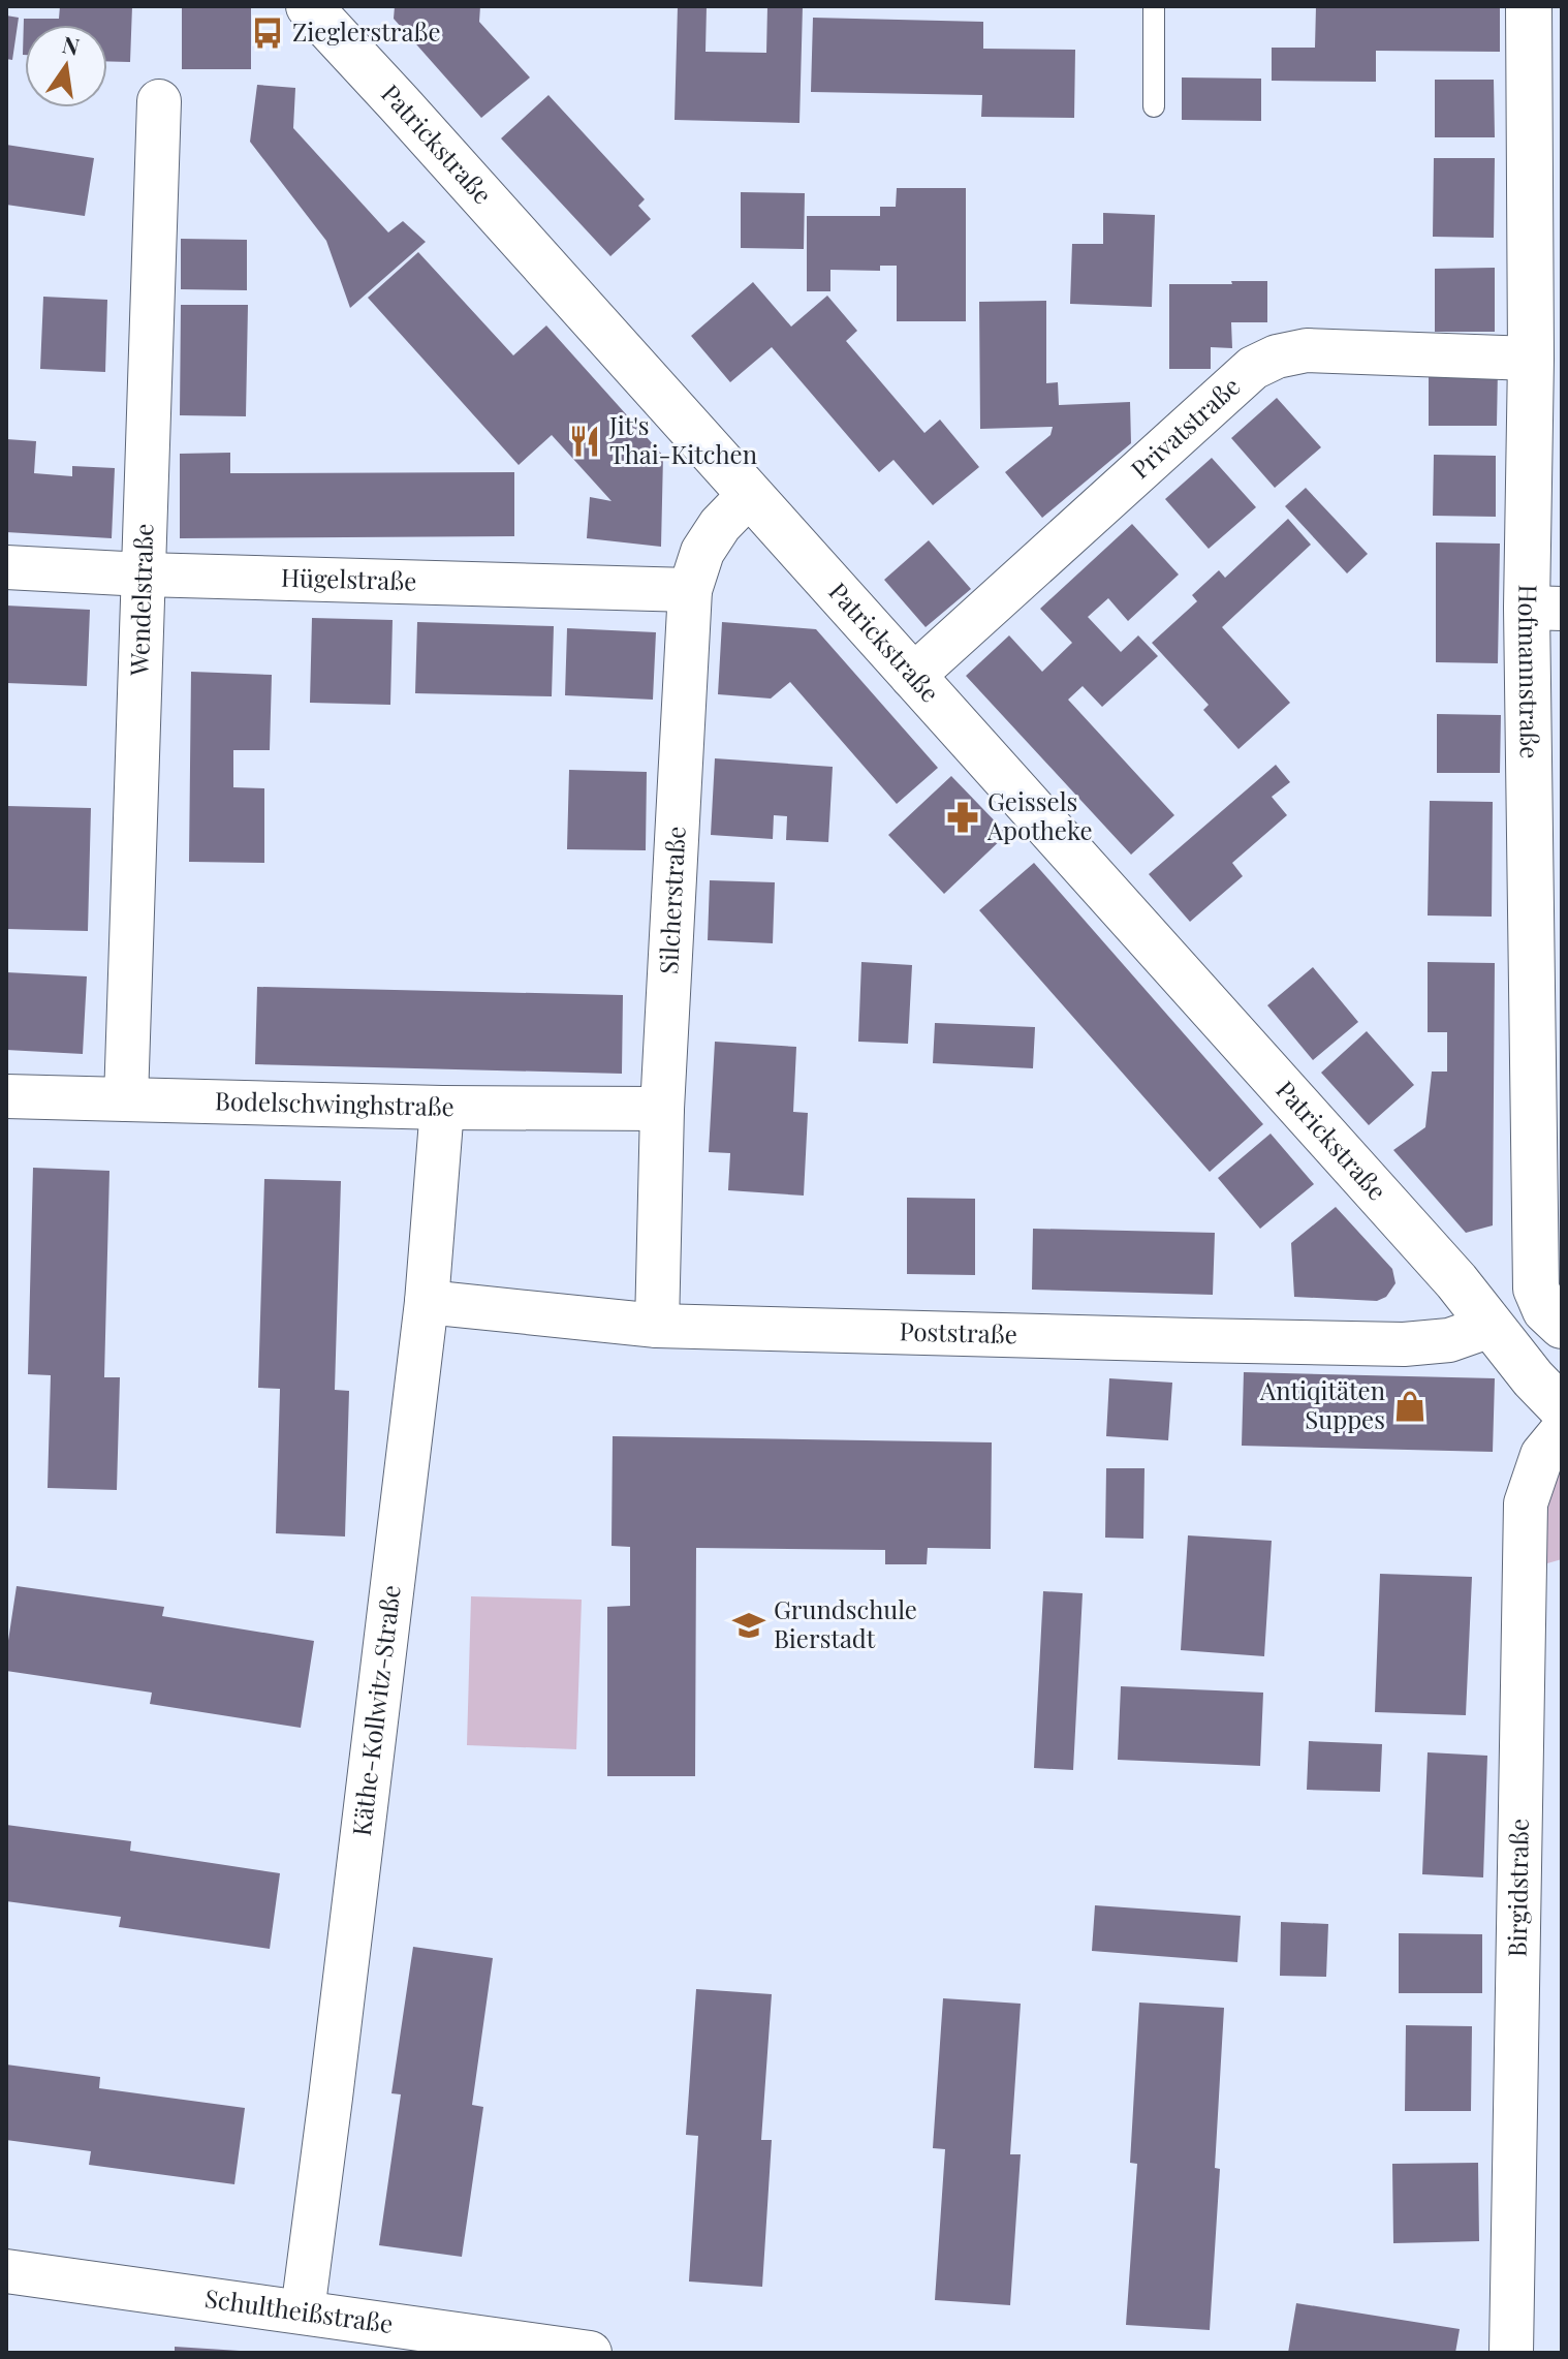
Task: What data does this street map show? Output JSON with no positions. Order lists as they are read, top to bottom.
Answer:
{
  "streets": {
    "main road": ["Patrickstraße", "Hofmannstraße"],
    "street": [
      "Privatstraße",
      "Hügelstraße",
      "Wendelstraße",
      "Silcherstraße",
      "Bodelschwinghstraße",
      "Poststraße",
      "Käthe-Kollwitz-Straße",
      "Birgidstraße",
      "Schultheißstraße"
    ]
  },
  "crossings": [
    ["Patrickstraße", "Privatstraße"],
    ["Patrickstraße", "Hofmannstraße"],
    ["Patrickstraße", "Silcherstraße"],
    ["Patrickstraße", "Poststraße"],
    ["Patrickstraße", "Birgidstraße"],
    ["Privatstraße", "Hofmannstraße"],
    ["Hügelstraße", "Wendelstraße"],
    ["Hügelstraße", "Silcherstraße"],
    ["Wendelstraße", "Bodelschwinghstraße"],
    ["Silcherstraße", "Bodelschwinghstraße"],
    ["Silcherstraße", "Poststraße"],
    ["Bodelschwinghstraße", "Käthe-Kollwitz-Straße"],
    ["Poststraße", "Käthe-Kollwitz-Straße"],
    ["Käthe-Kollwitz-Straße", "Schultheißstraße"]
  ],
  "places": {
    "bus stop": ["Zieglerstraße"],
    "restaurant": ["Jit's Thai-Kitchen"],
    "pharmacy": ["Geissels Apotheke"],
    "shop": ["Antiqitäten Suppes"],
    "school or university": ["Grundschule Bierstadt"]
  },
  "north": "top"
}
